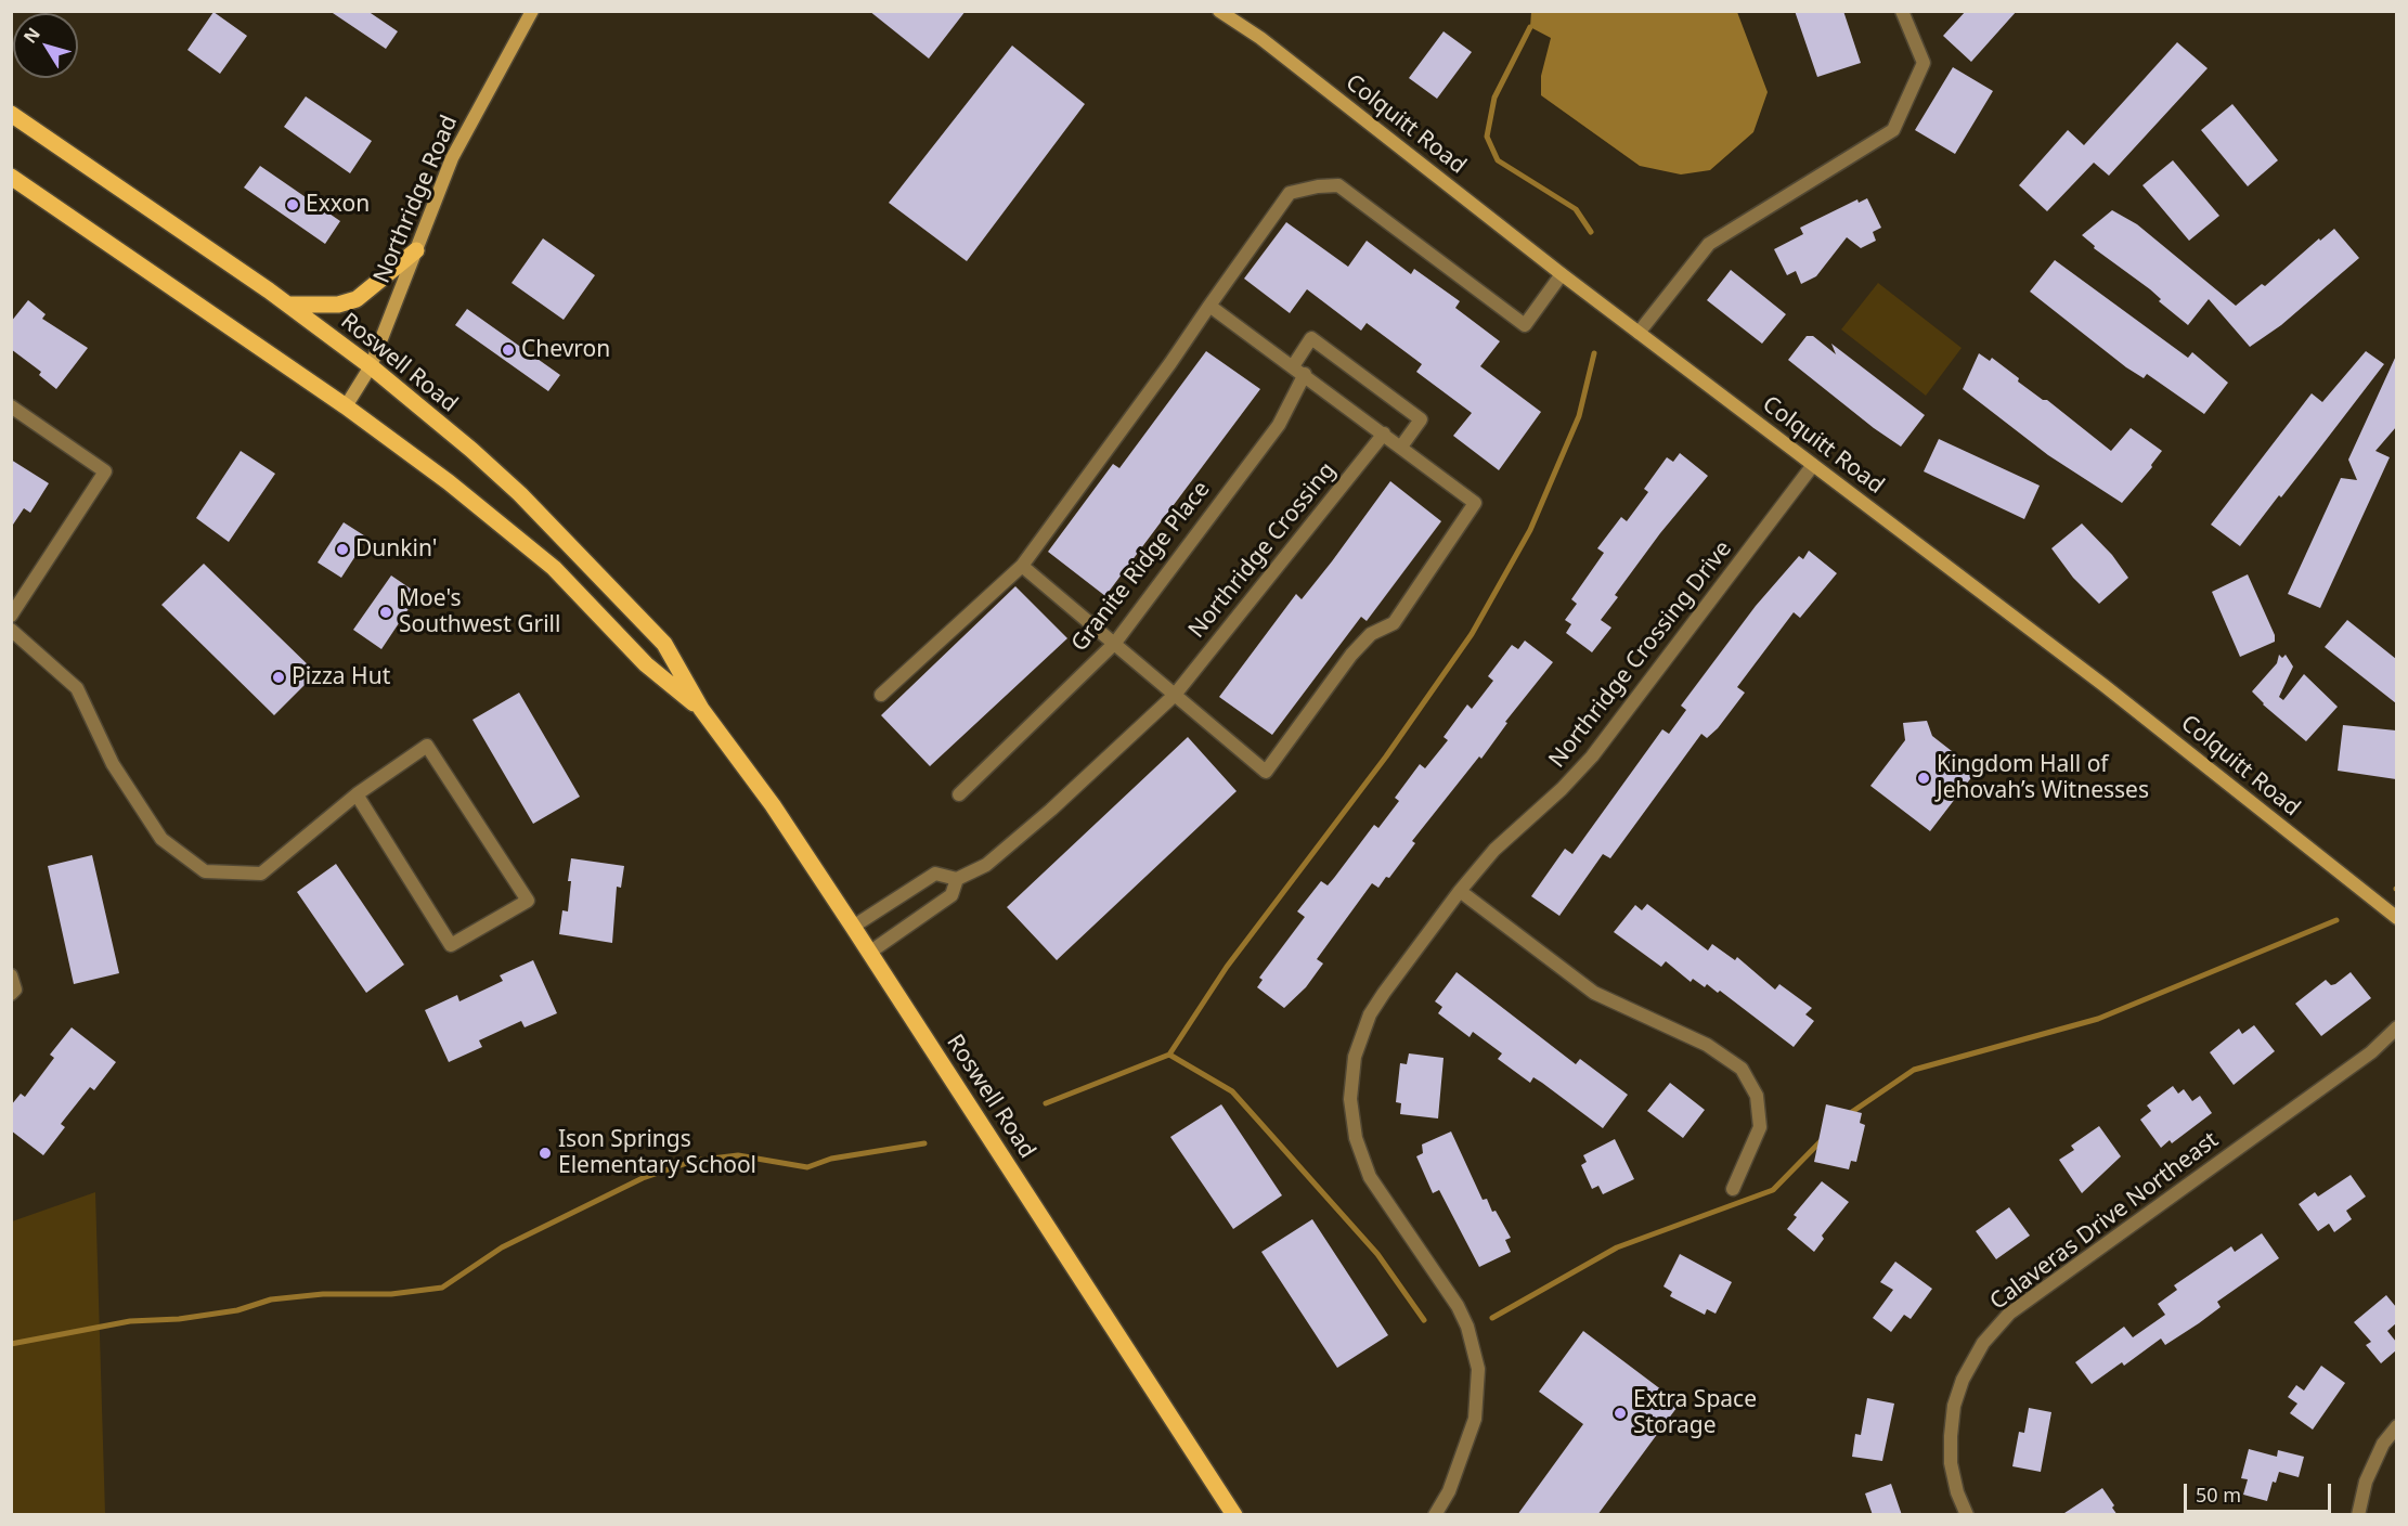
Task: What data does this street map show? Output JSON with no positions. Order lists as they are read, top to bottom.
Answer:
{
  "streets": {
    "main road": ["Roswell Road"],
    "street": [
      "Colquitt Road",
      "Northridge Road",
      "Northridge Crossing",
      "Granite Ridge Place",
      "Northridge Crossing Drive",
      "Calaveras Drive Northeast"
    ]
  },
  "crossings": [
    ["Colquitt Road", "Northridge Crossing Drive"],
    ["Northridge Road", "Roswell Road"],
    ["Roswell Road", "Northridge Crossing"]
  ],
  "places": [
    "Exxon",
    "Chevron",
    "Dunkin'",
    "Moe's Southwest Grill",
    "Pizza Hut",
    "Kingdom Hall of Jehovah’s Witnesses",
    "Ison Springs Elementary School",
    "Extra Space Storage"
  ],
  "scale_bar": "50 m",
  "north": "top left"
}
